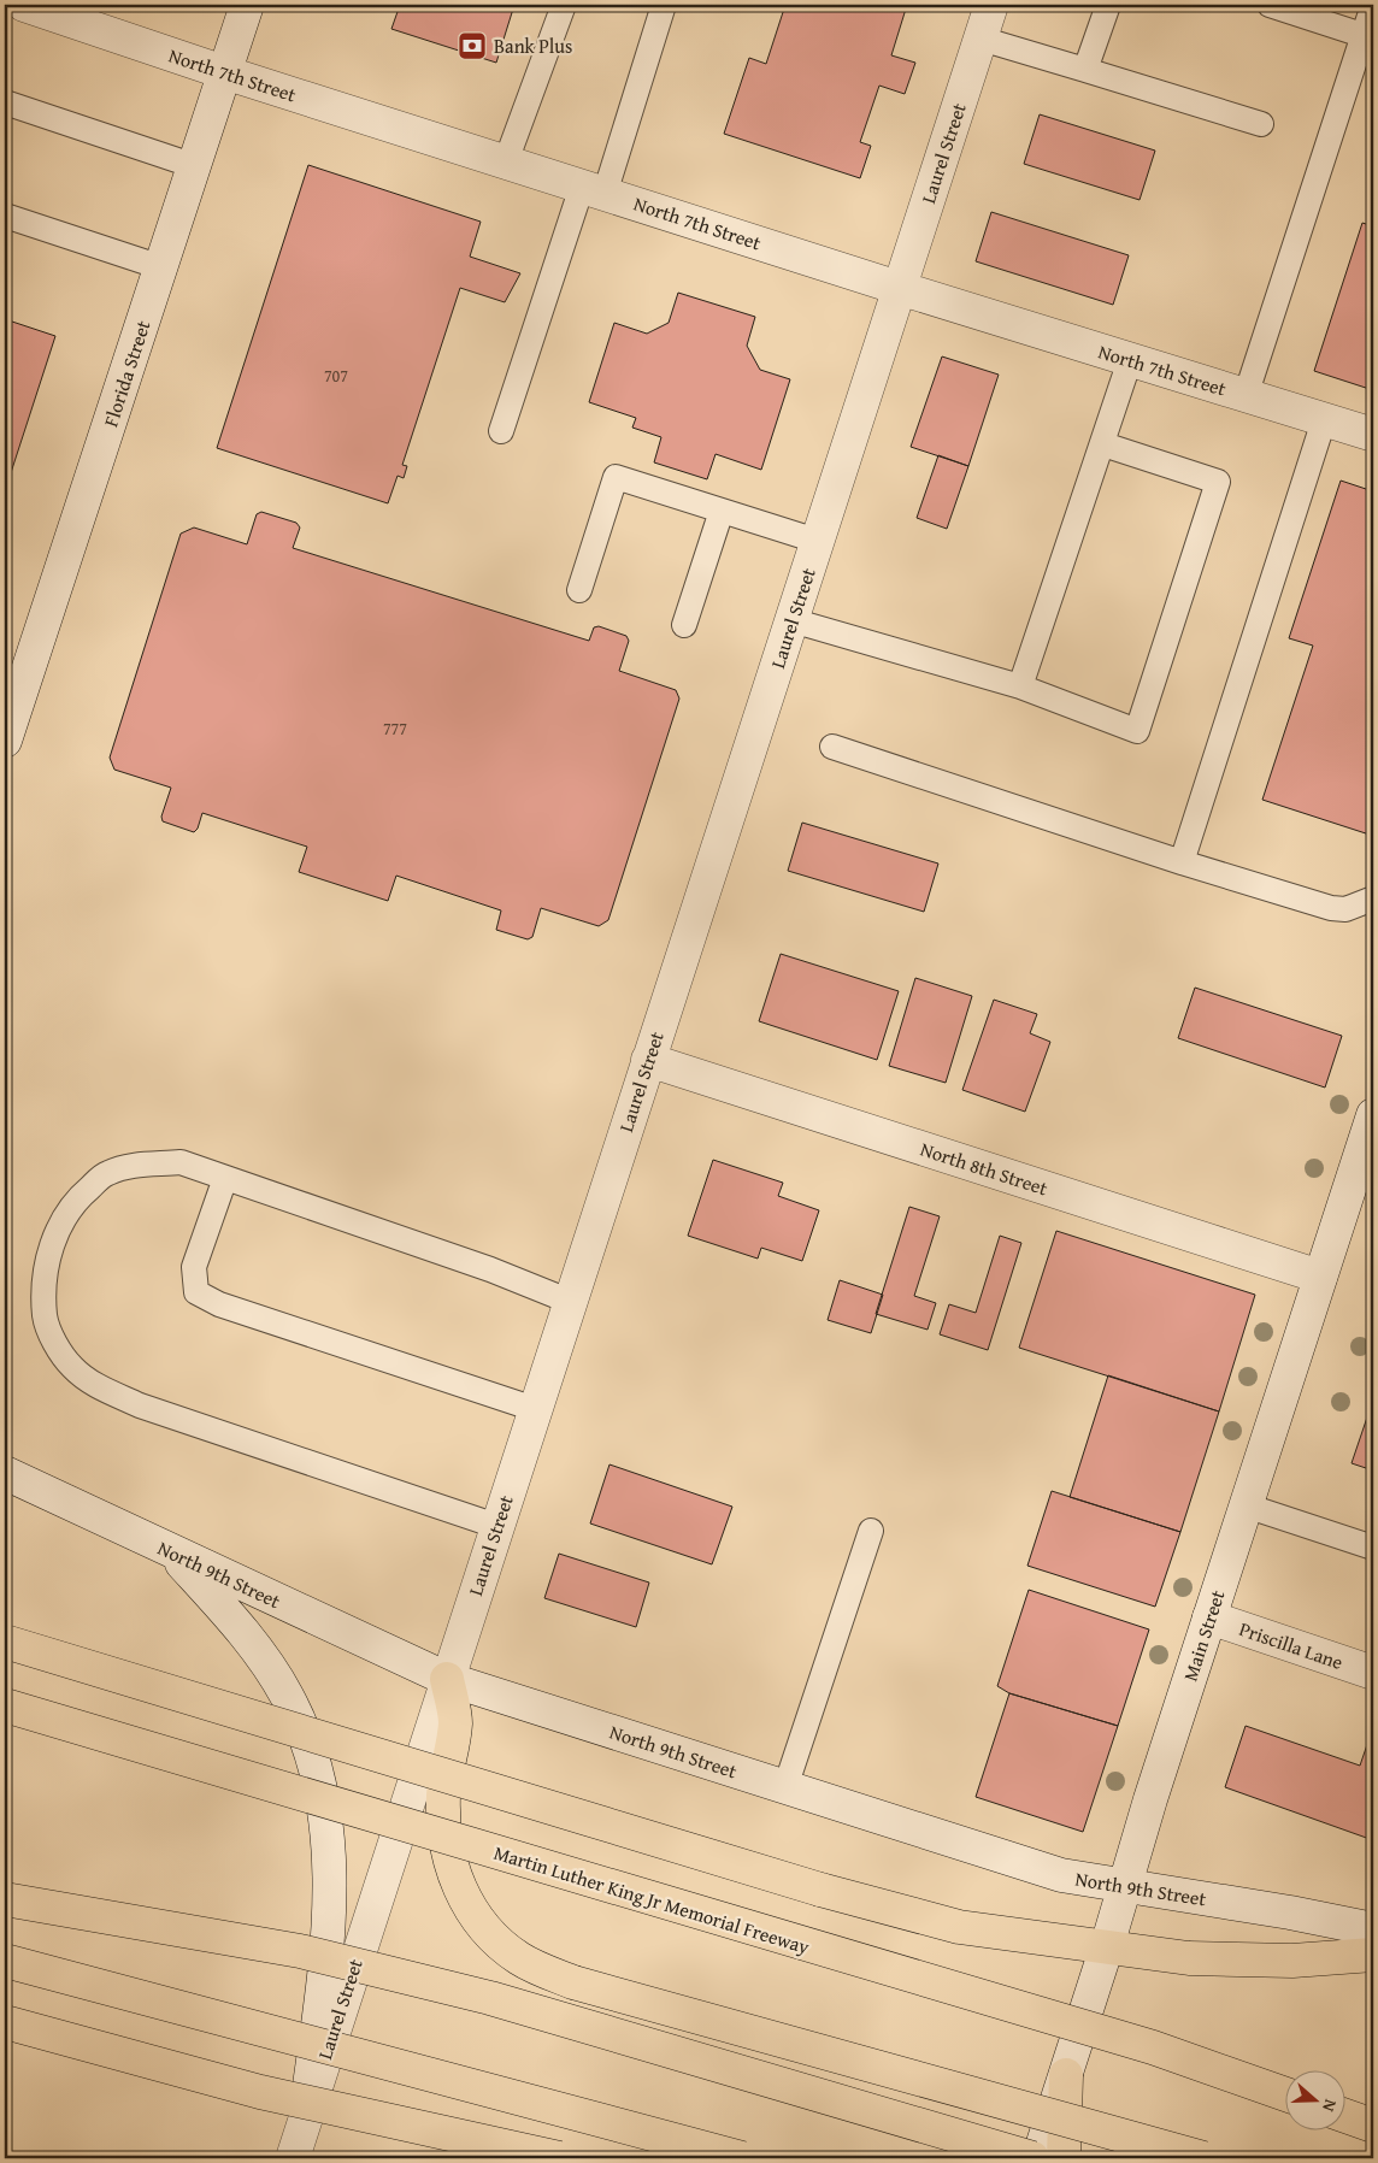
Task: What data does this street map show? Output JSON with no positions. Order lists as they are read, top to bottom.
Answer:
{
  "streets": {
    "highway": ["Martin Luther King Jr Memorial Freeway"],
    "street": [
      "North 7th Street",
      "Laurel Street",
      "Florida Street",
      "North 8th Street",
      "North 9th Street",
      "Main Street",
      "Priscilla Lane"
    ]
  },
  "crossings": [
    ["North 7th Street", "Laurel Street"],
    ["North 7th Street", "Florida Street"],
    ["Laurel Street", "North 8th Street"],
    ["Laurel Street", "North 9th Street"],
    ["North 8th Street", "Main Street"],
    ["North 9th Street", "Main Street"],
    ["Main Street", "Priscilla Lane"]
  ],
  "places": {
    "bank": ["Bank Plus"]
  },
  "house_numbers": ["707", "777"],
  "north": "right"
}
